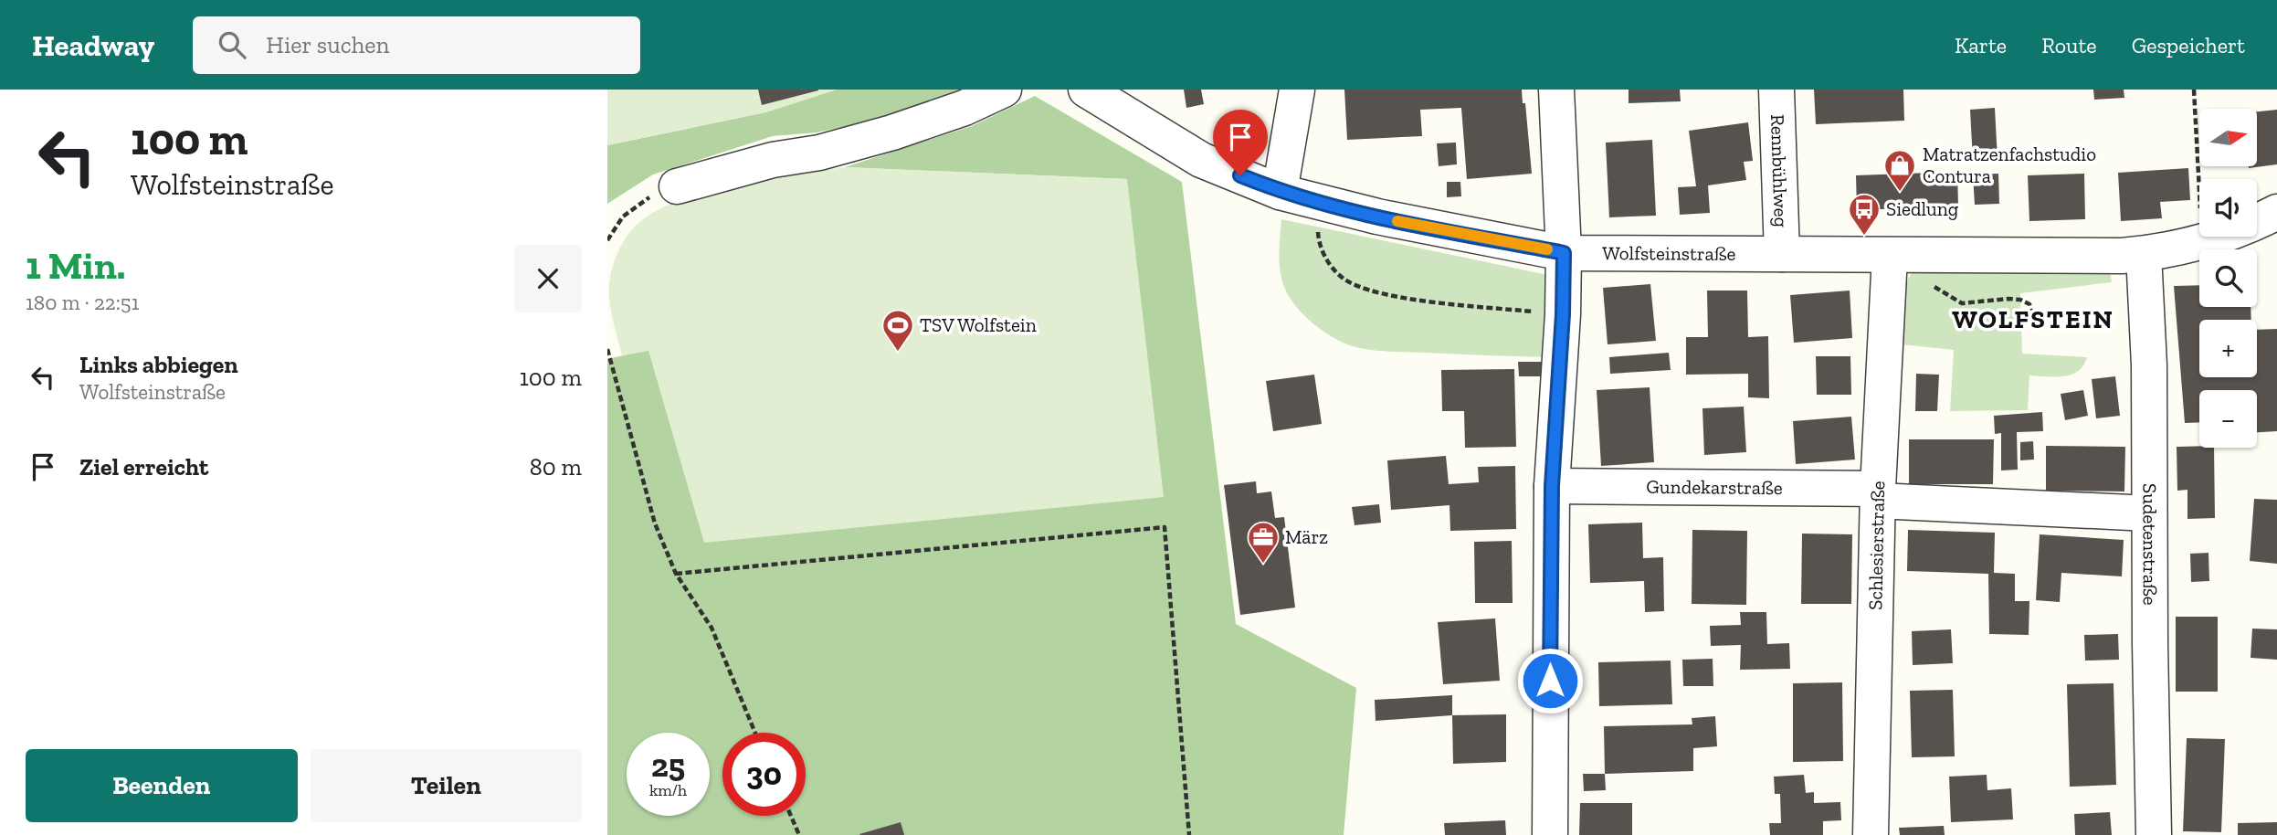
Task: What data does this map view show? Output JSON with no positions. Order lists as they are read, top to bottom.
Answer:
{
  "streets": {
    "street": [
      "Rennbühlweg",
      "Wolfsteinstraße",
      "Gundekarstraße",
      "Sudetenstraße",
      "Schlesierstraße"
    ]
  },
  "crossings": [
    ["Rennbühlweg", "Wolfsteinstraße"],
    ["Wolfsteinstraße", "Sudetenstraße"],
    ["Wolfsteinstraße", "Schlesierstraße"],
    ["Gundekarstraße", "Sudetenstraße"],
    ["Gundekarstraße", "Schlesierstraße"]
  ],
  "districts": ["WOLFSTEIN"],
  "places": {
    "shop": ["Matratzenfachstudio Contura"],
    "bus stop": ["Siedlung"],
    "sports": ["TSV Wolfstein"],
    "office": ["März"]
  },
  "north": "right",
  "page": {
    "header": "Headway",
    "search": "Hier suchen",
    "nav": ["Karte", "Route", "Gespeichert"],
    "turn": ["100 m", "Wolfsteinstraße"],
    "map_buttons": ["+", "−"],
    "heading": ["1 Min.", "180 m · 22:51"],
    "list": [
      {
        "name": "Links abbiegen",
        "note": "Wolfsteinstraße",
        "value": "100 m"
      },
      {
        "name": "Ziel erreicht",
        "value": "80 m"
      }
    ],
    "speed": "25 km/h",
    "limit": "30",
    "buttons": ["Beenden", "Teilen"]
  }
}
